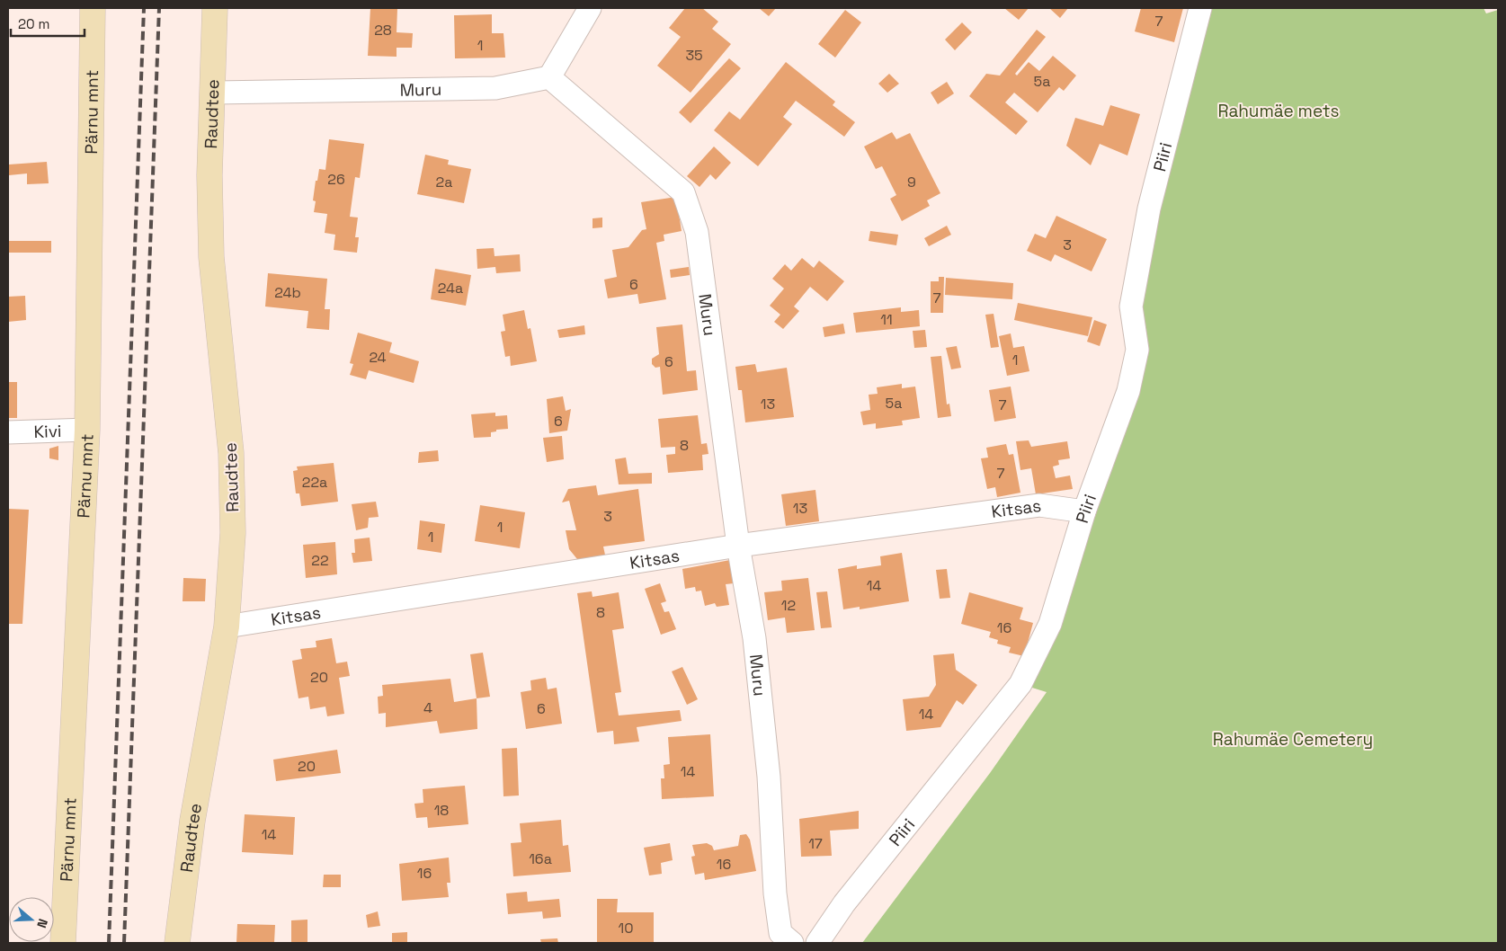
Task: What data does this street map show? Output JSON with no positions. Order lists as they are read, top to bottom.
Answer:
{
  "streets": {
    "street": [
      "Muru",
      "Pärnu mnt",
      "Raudtee",
      "Piiri",
      "Kivi",
      "Kitsas"
    ]
  },
  "crossings": [
    ["Muru", "Raudtee"],
    ["Muru", "Kitsas"],
    ["Pärnu mnt", "Kivi"],
    ["Raudtee", "Kitsas"],
    ["Piiri", "Kitsas"]
  ],
  "parks": ["Rahumäe mets", "Rahumäe Cemetery"],
  "house_numbers": [
    "7",
    "28",
    "1",
    "35",
    "5a",
    "26",
    "2a",
    "9",
    "3",
    "6",
    "24a",
    "24b",
    "7",
    "11",
    "24",
    "1",
    "6",
    "5a",
    "13",
    "7",
    "6",
    "8",
    "7",
    "22a",
    "13",
    "3",
    "1",
    "1",
    "22",
    "14",
    "12",
    "8",
    "16",
    "20",
    "4",
    "6",
    "14",
    "20",
    "14",
    "18",
    "14",
    "17",
    "16a",
    "16",
    "16",
    "10"
  ],
  "scale_bar": "20 m",
  "north": "right"
}
